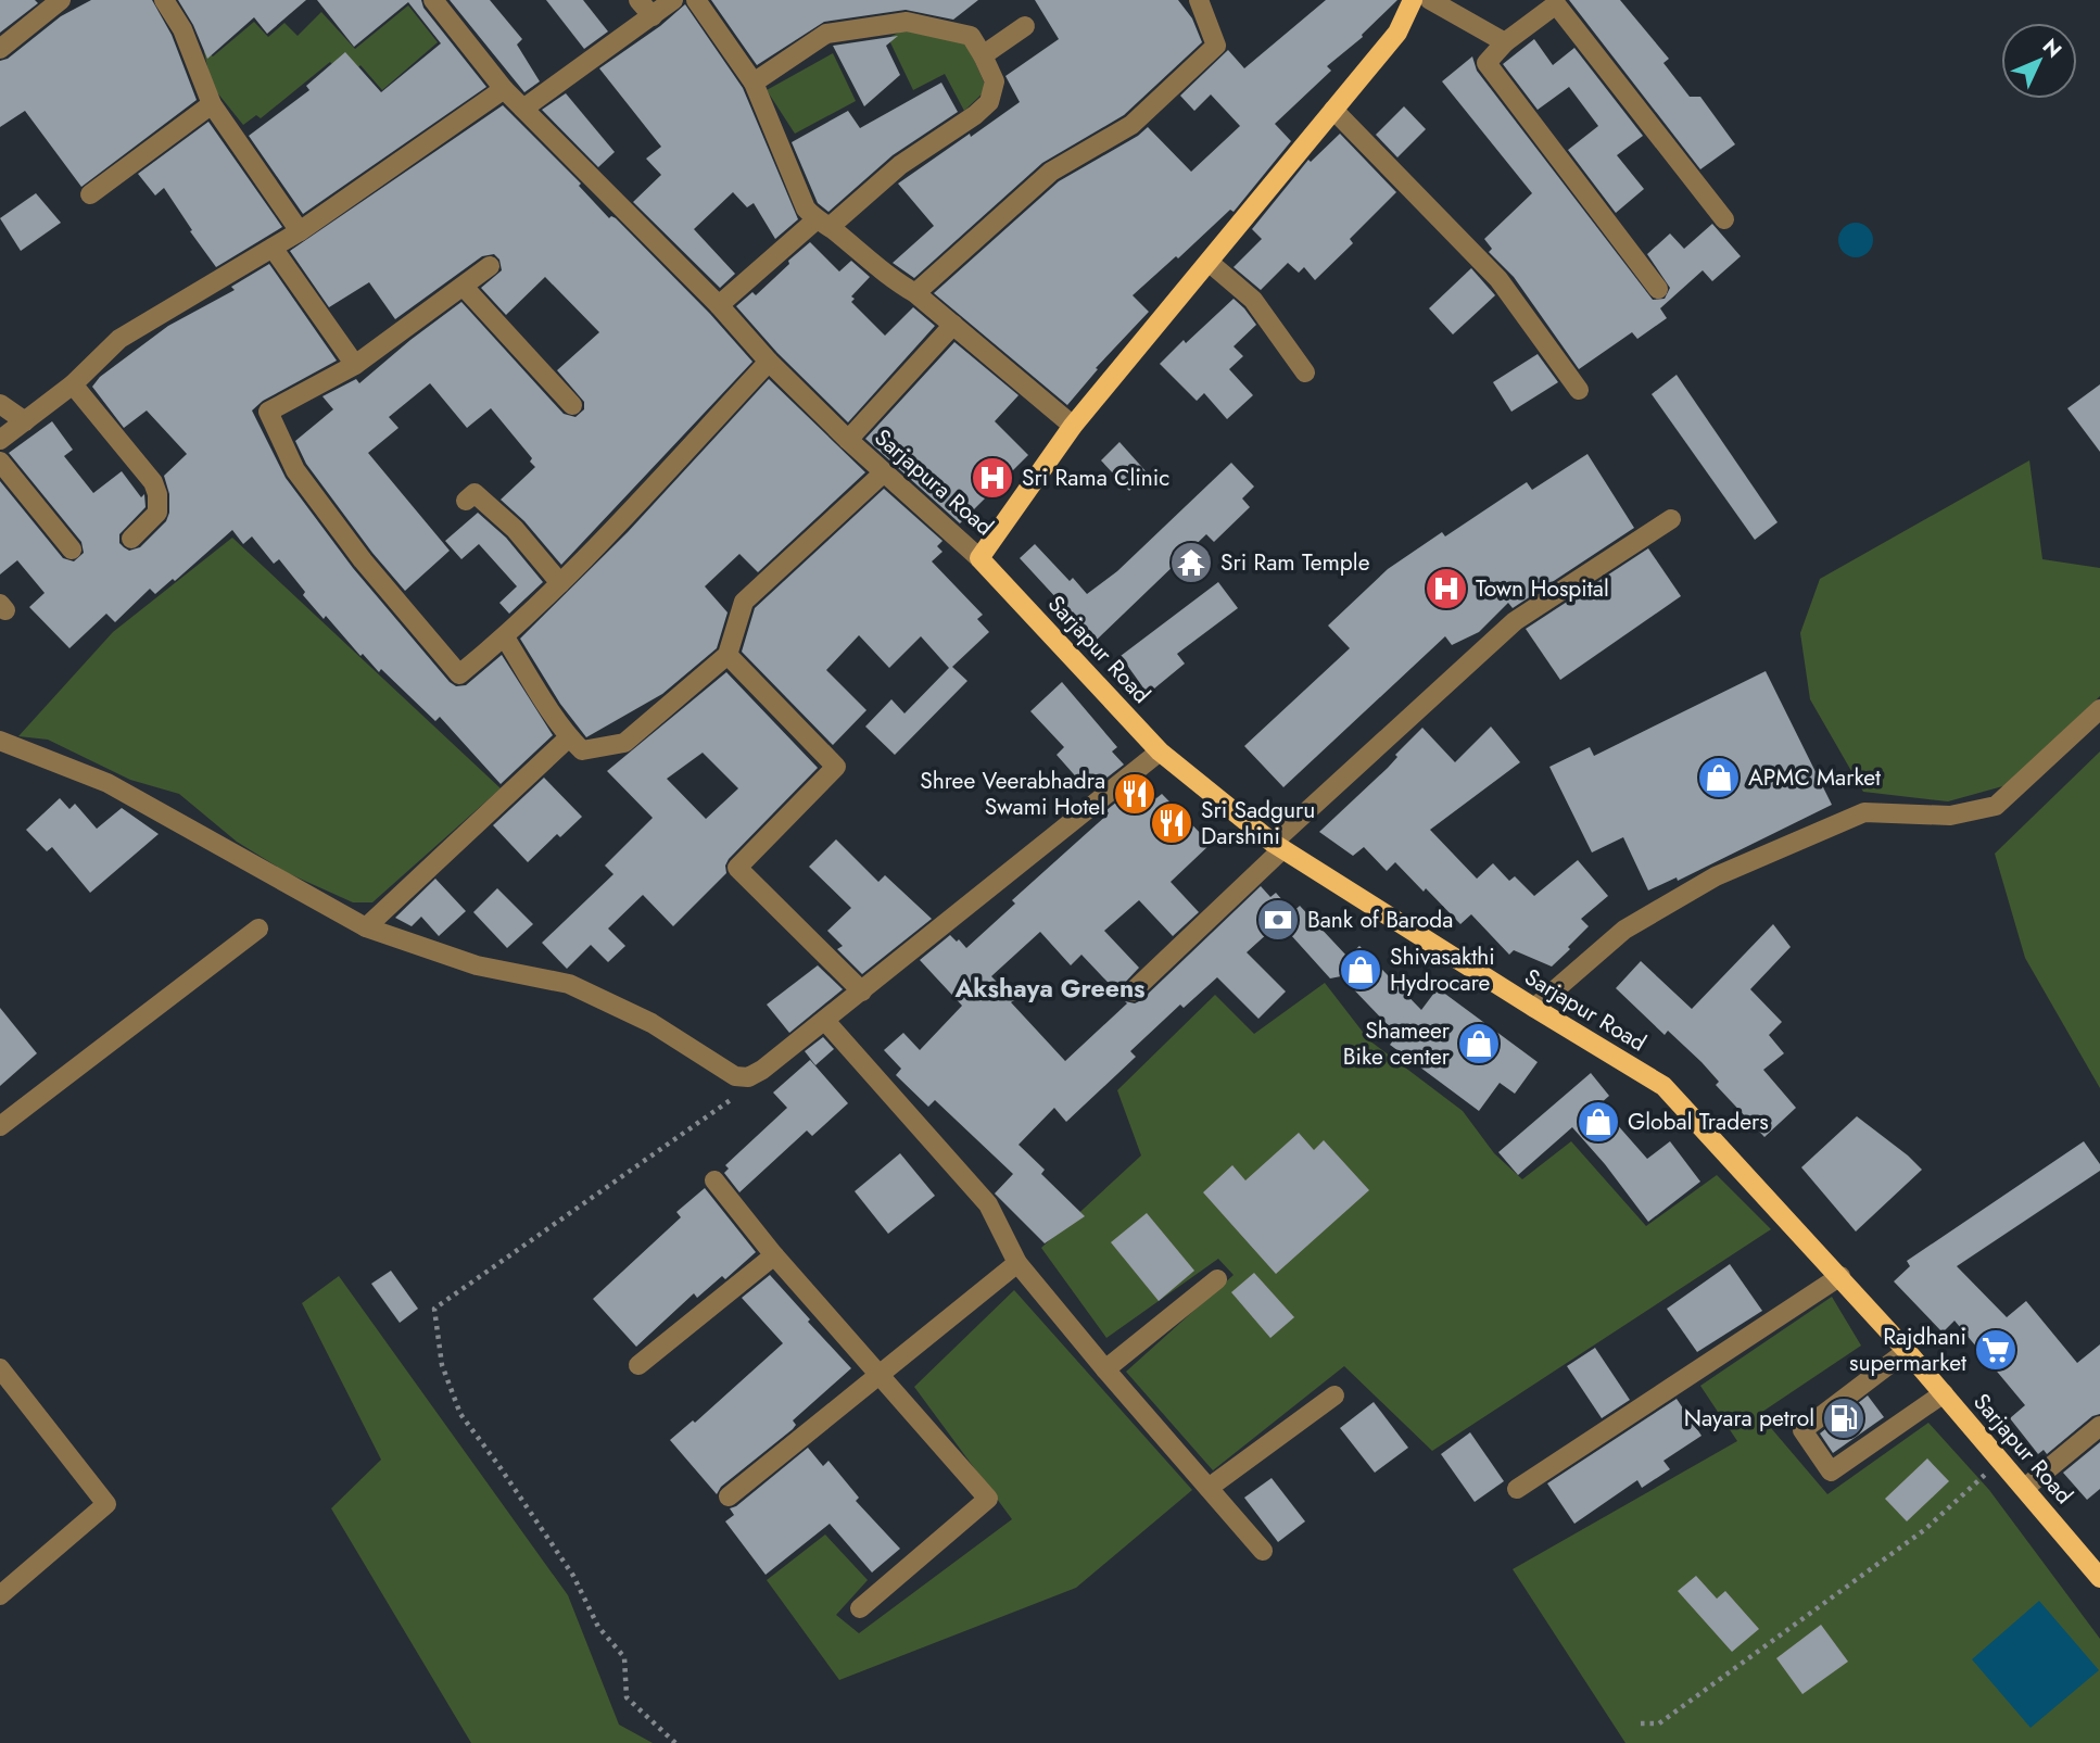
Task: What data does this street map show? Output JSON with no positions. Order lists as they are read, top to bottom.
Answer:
{
  "streets": {
    "main road": ["Sarjapura Road", "Sarjapur Road"]
  },
  "crossings": [
    ["Sarjapura Road", "Sarjapur Road"]
  ],
  "districts": ["Akshaya Greens"],
  "places": {
    "hospital": ["Sri Rama Clinic", "Town Hospital"],
    "temple": ["Sri Ram Temple"],
    "shop": [
      "APMC Market",
      "Shivasakthi Hydrocare",
      "Shameer Bike center",
      "Global Traders"
    ],
    "restaurant": ["Shree Veerabhadra Swami Hotel", "Sri Sadguru Darshini"],
    "bank": ["Bank of Baroda"],
    "supermarket": ["Rajdhani supermarket"],
    "fuel station": ["Nayara petrol"]
  },
  "north": "top right"
}
